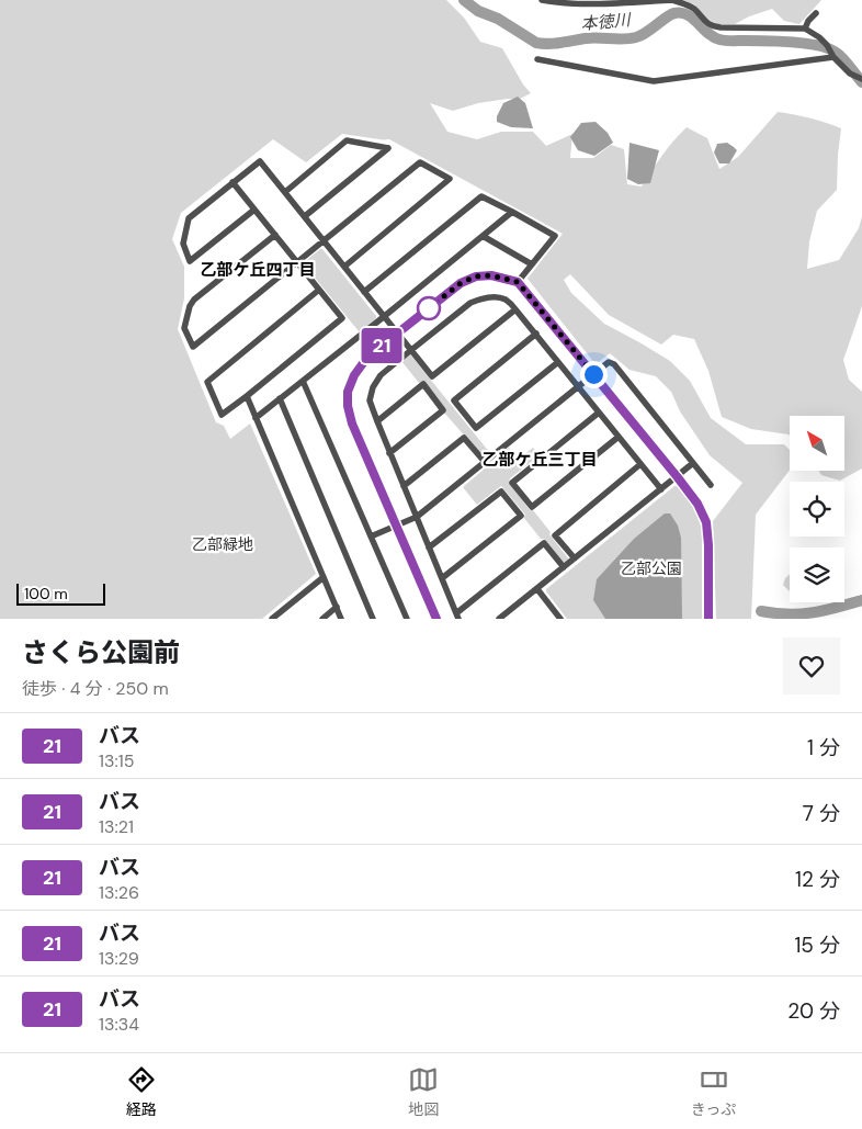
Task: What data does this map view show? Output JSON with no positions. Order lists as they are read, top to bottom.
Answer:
{
  "districts": ["乙部ケ丘四丁目", "乙部ケ丘三丁目"],
  "water": ["本徳川"],
  "parks": ["乙部緑地", "乙部公園"],
  "lines": ["bus line 21"],
  "scale_bar": "100 m",
  "north": "top left",
  "page": {
    "on_map": "21",
    "scale": "100 m",
    "heading": ["さくら公園前", "徒歩 · 4 分 · 250 m"],
    "list": [
      {
        "mark": "21",
        "name": "バス",
        "note": "13:15",
        "value": "1 分"
      },
      {
        "mark": "21",
        "name": "バス",
        "note": "13:21",
        "value": "7 分"
      },
      {
        "mark": "21",
        "name": "バス",
        "note": "13:26",
        "value": "12 分"
      },
      {
        "mark": "21",
        "name": "バス",
        "note": "13:29",
        "value": "15 分"
      },
      {
        "mark": "21",
        "name": "バス",
        "note": "13:34",
        "value": "20 分"
      }
    ],
    "tabs": ["経路", "地図", "きっぷ"]
  }
}
